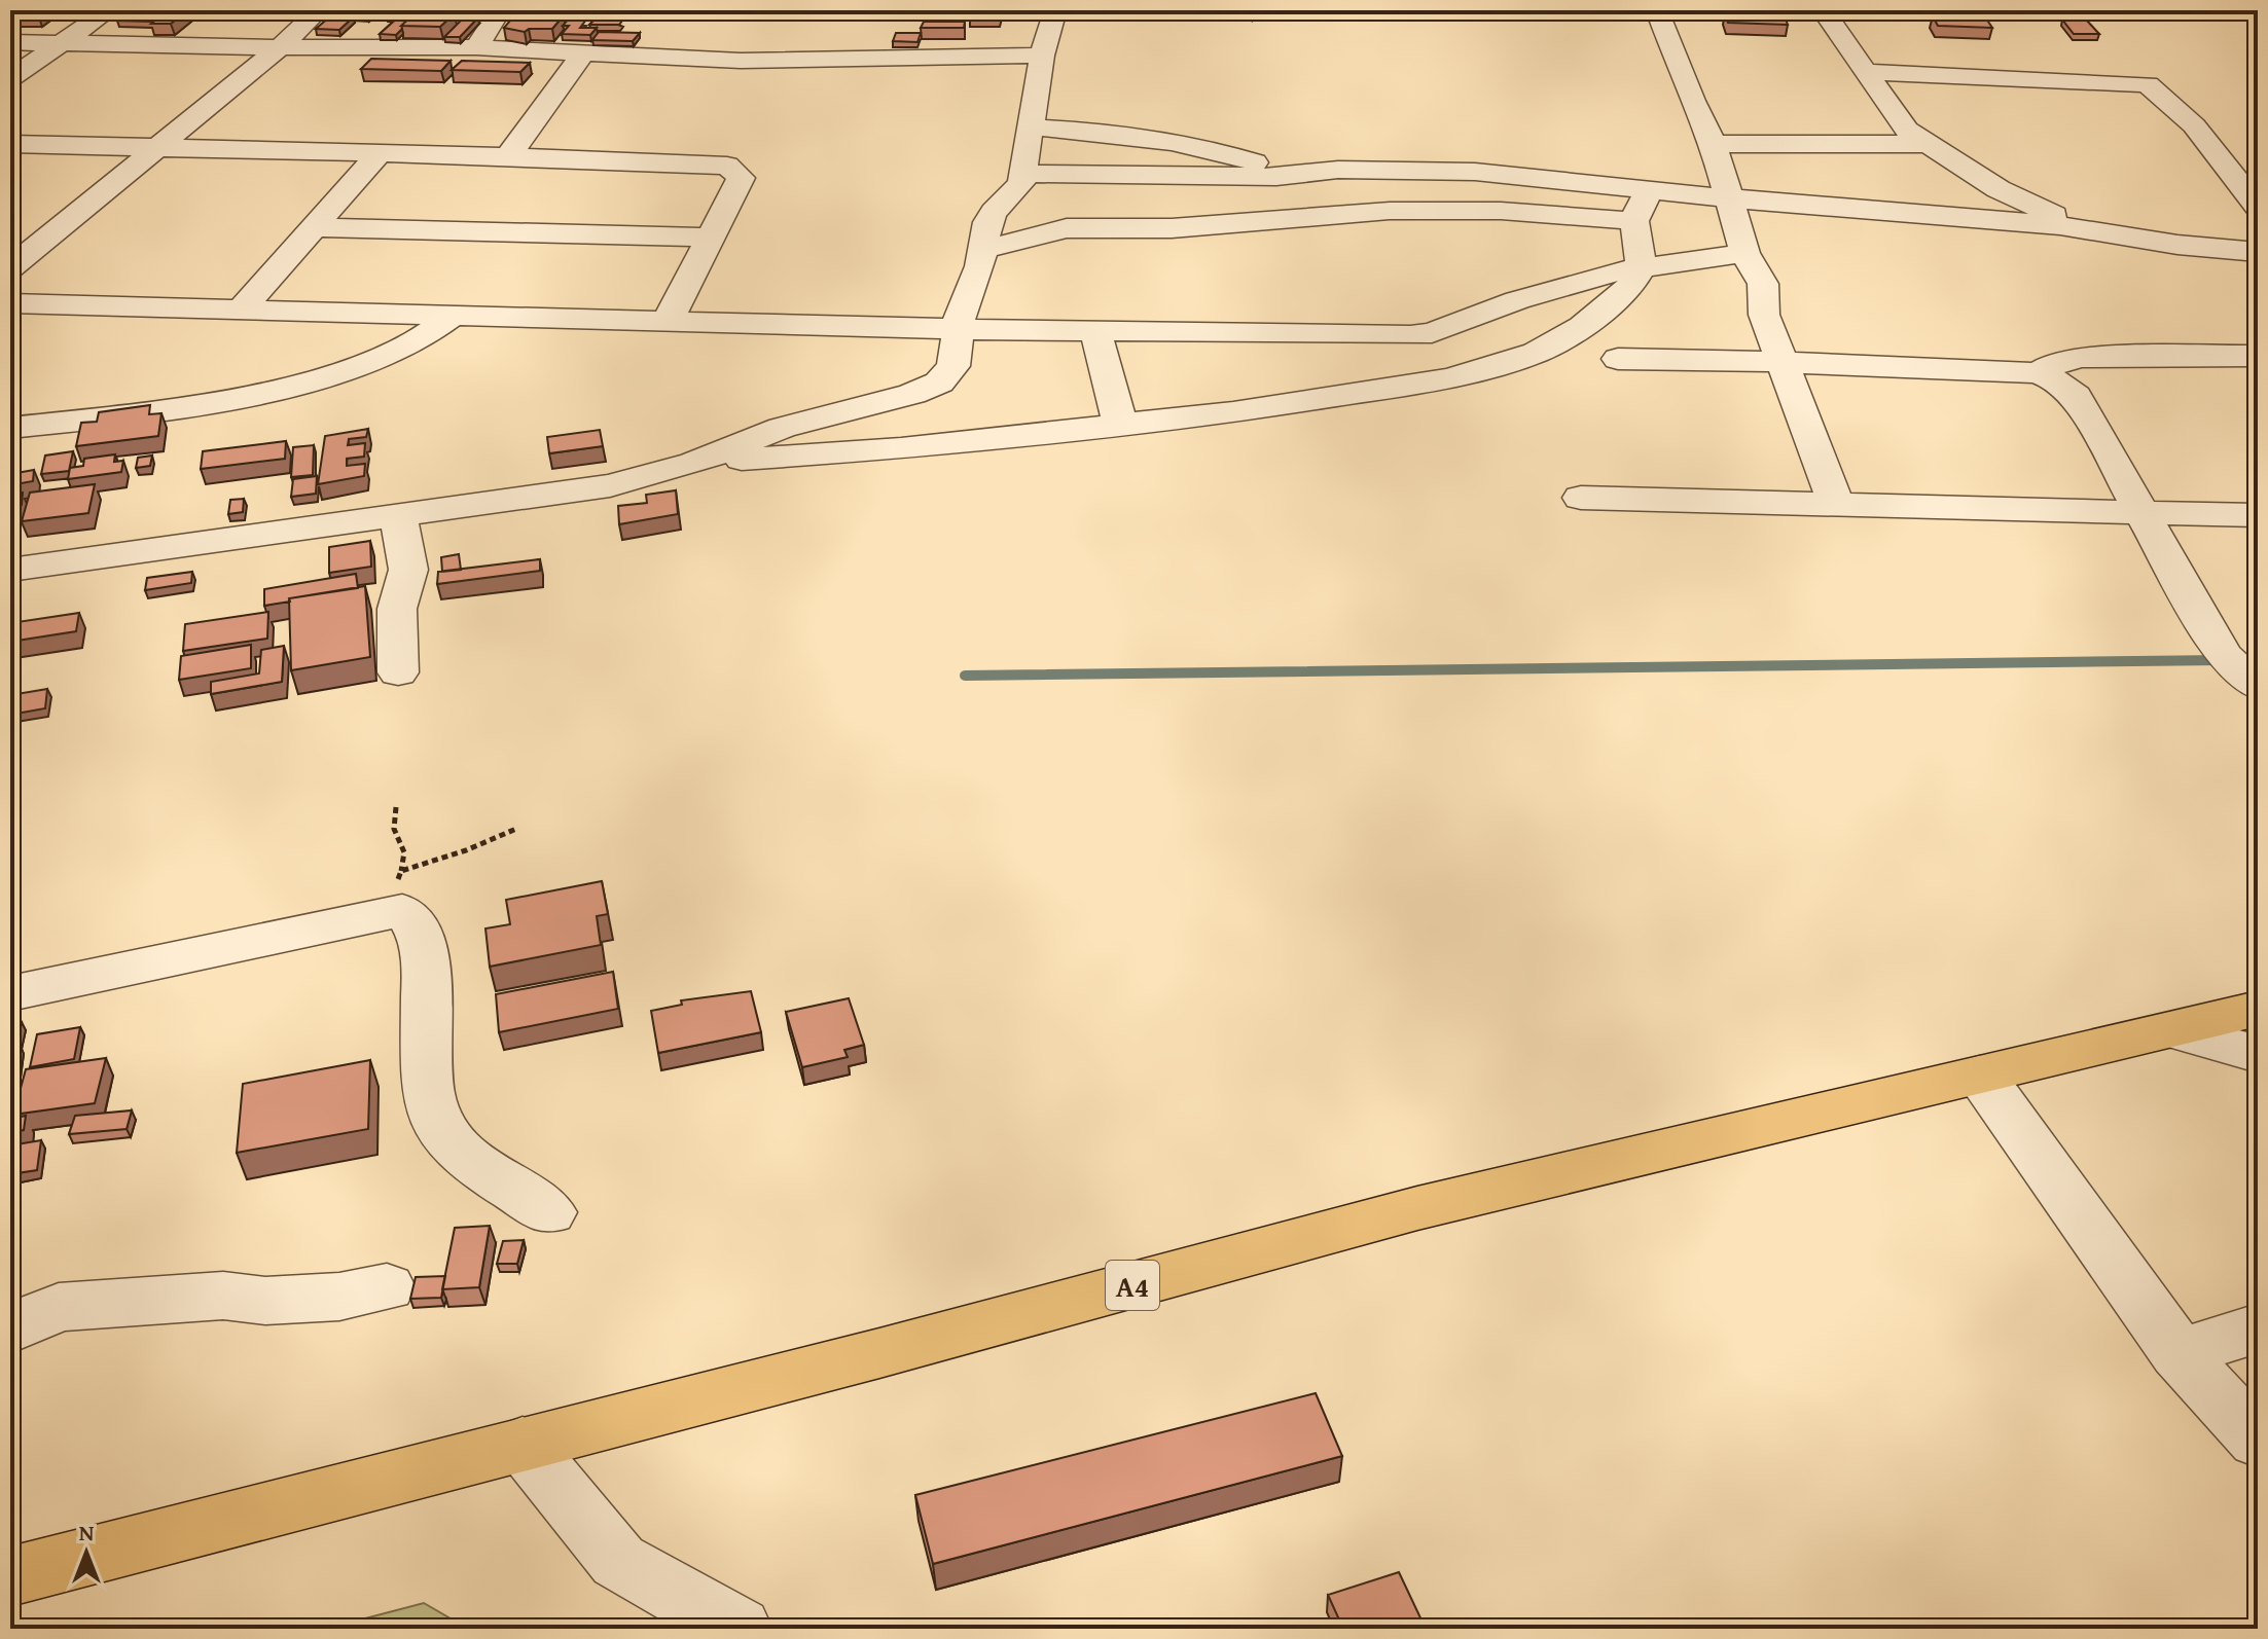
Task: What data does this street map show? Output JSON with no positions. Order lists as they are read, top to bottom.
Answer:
{
  "streets": {
    "main road": ["A4"]
  },
  "north": "top"
}
